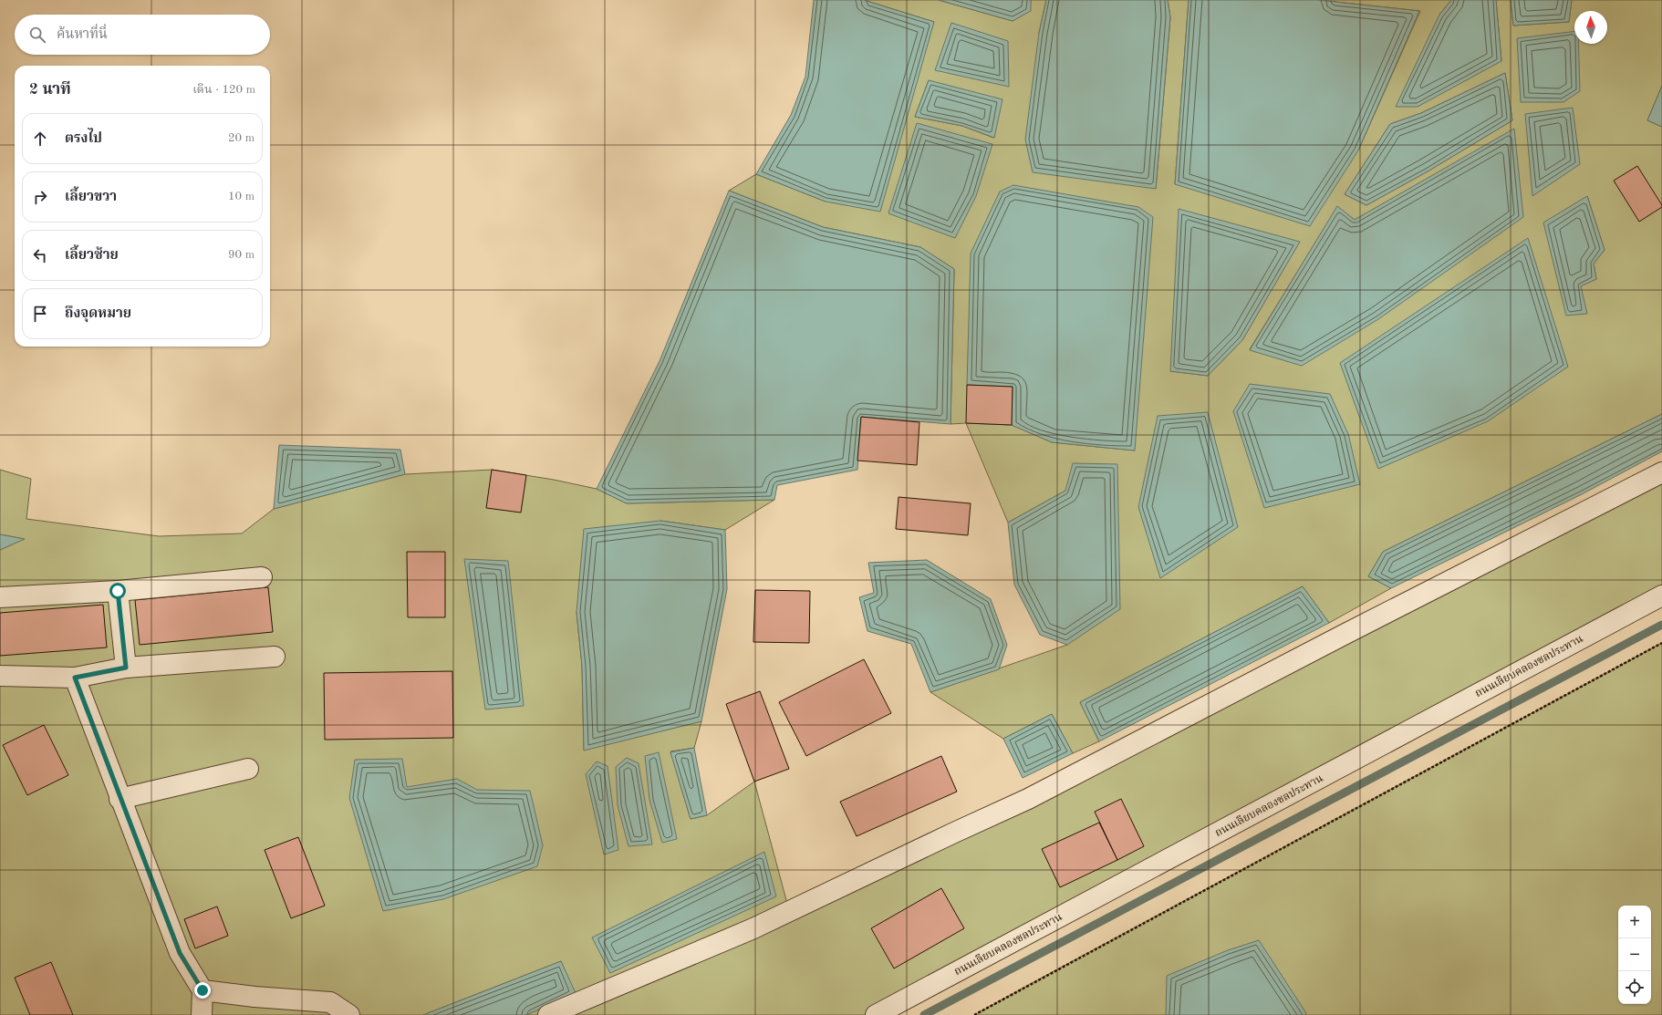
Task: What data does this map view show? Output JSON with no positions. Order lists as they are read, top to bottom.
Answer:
{
  "streets": {
    "street": ["ถนนเลียบคลองชลประทาน"]
  },
  "north": "top",
  "page": {
    "search": "ค้นหาที่นี่",
    "heading": ["2 นาที", "เดิน · 120 m"],
    "list": [
      ["ตรงไป", "20 m"],
      ["เลี้ยวขวา", "10 m"],
      ["เลี้ยวซ้าย", "90 m"],
      "ถึงจุดหมาย"
    ],
    "map_buttons": ["+", "−"]
  }
}
